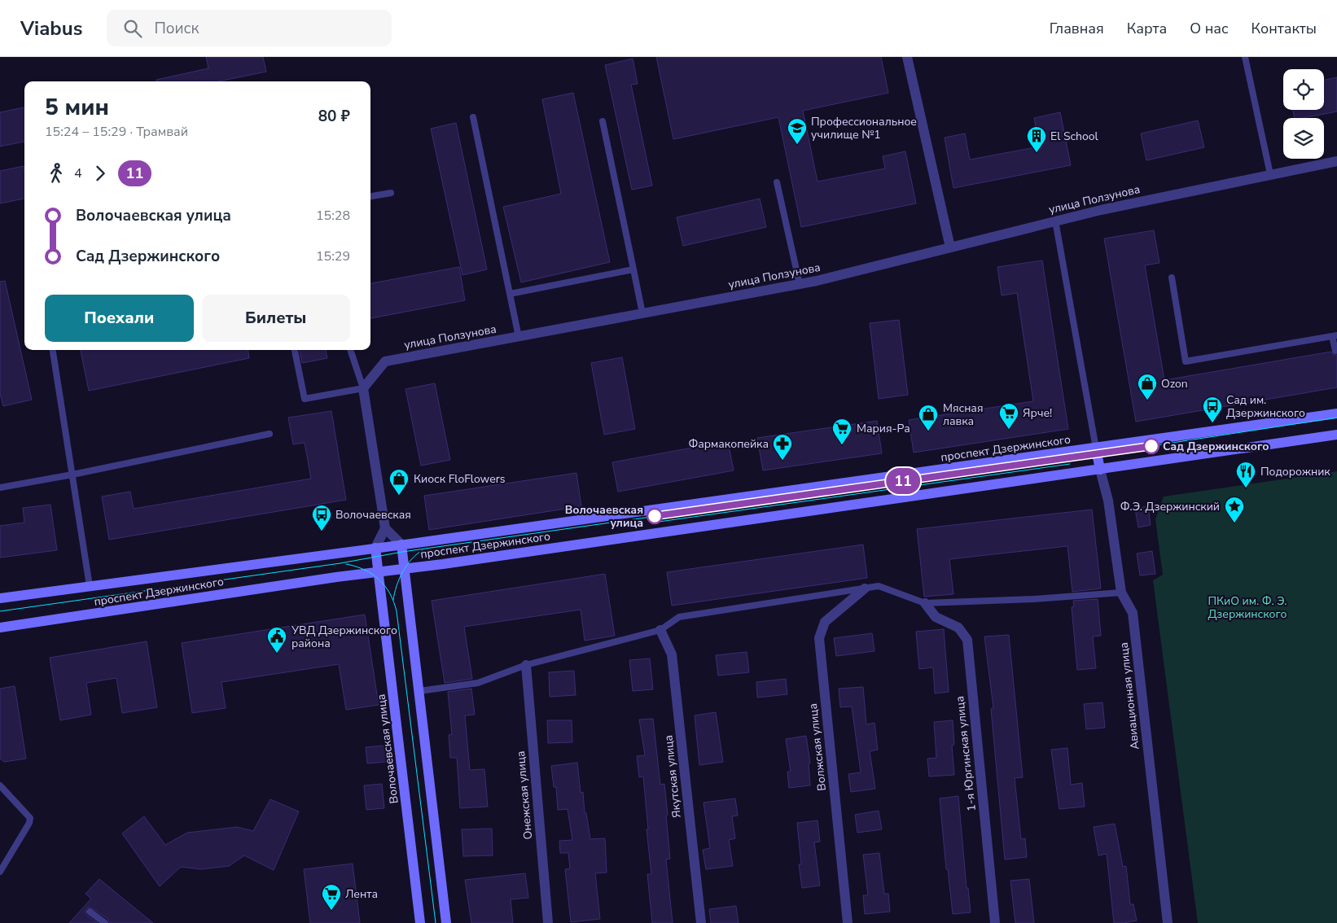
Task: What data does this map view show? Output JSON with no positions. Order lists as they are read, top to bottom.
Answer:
{
  "streets": {
    "main road": ["проспект Дзержинского", "Волочаевская улица"],
    "street": [
      "улица Ползунова",
      "Авиационная улица",
      "Волжская улица",
      "1-я Юргинская улица",
      "Якутская улица",
      "Онежская улица"
    ]
  },
  "crossings": [
    ["проспект Дзержинского", "Авиационная улица"],
    ["проспект Дзержинского", "Волочаевская улица"]
  ],
  "parks": ["ПКиО им. Ф. Э. Дзержинского"],
  "places": {
    "school or university": ["Профессиональное училище №1"],
    "building": ["El School"],
    "shop": ["Ozon", "Мясная лавка", "Киоск FloFlowers"],
    "bus stop": ["Сад им. Дзержинского", "Волочаевская"],
    "supermarket": ["Ярче!", "Мария-Ра", "Лента"],
    "other": ["Сад Дзержинского", "Волочаевская улица"],
    "pharmacy": ["Фармакопейка"],
    "restaurant": ["Подорожник"],
    "place": ["Ф.Э. Дзержинский"],
    "public building": ["УВД Дзержинского района"]
  },
  "lines": ["tram line 11"],
  "page": {
    "header": "Viabus",
    "search": "Поиск",
    "nav": [
      "Главная",
      "Карта",
      "О нас",
      "Контакты"
    ],
    "on_map": "11",
    "heading": ["5 мин", "15:24 – 15:29 · Трамвай", "80 ₽"],
    "legs": ["4", "11"],
    "list": [
      {
        "name": "Волочаевская улица",
        "value": "15:28"
      },
      {
        "name": "Сад Дзержинского",
        "value": "15:29"
      }
    ],
    "buttons": ["Поехали", "Билеты"]
  }
}
